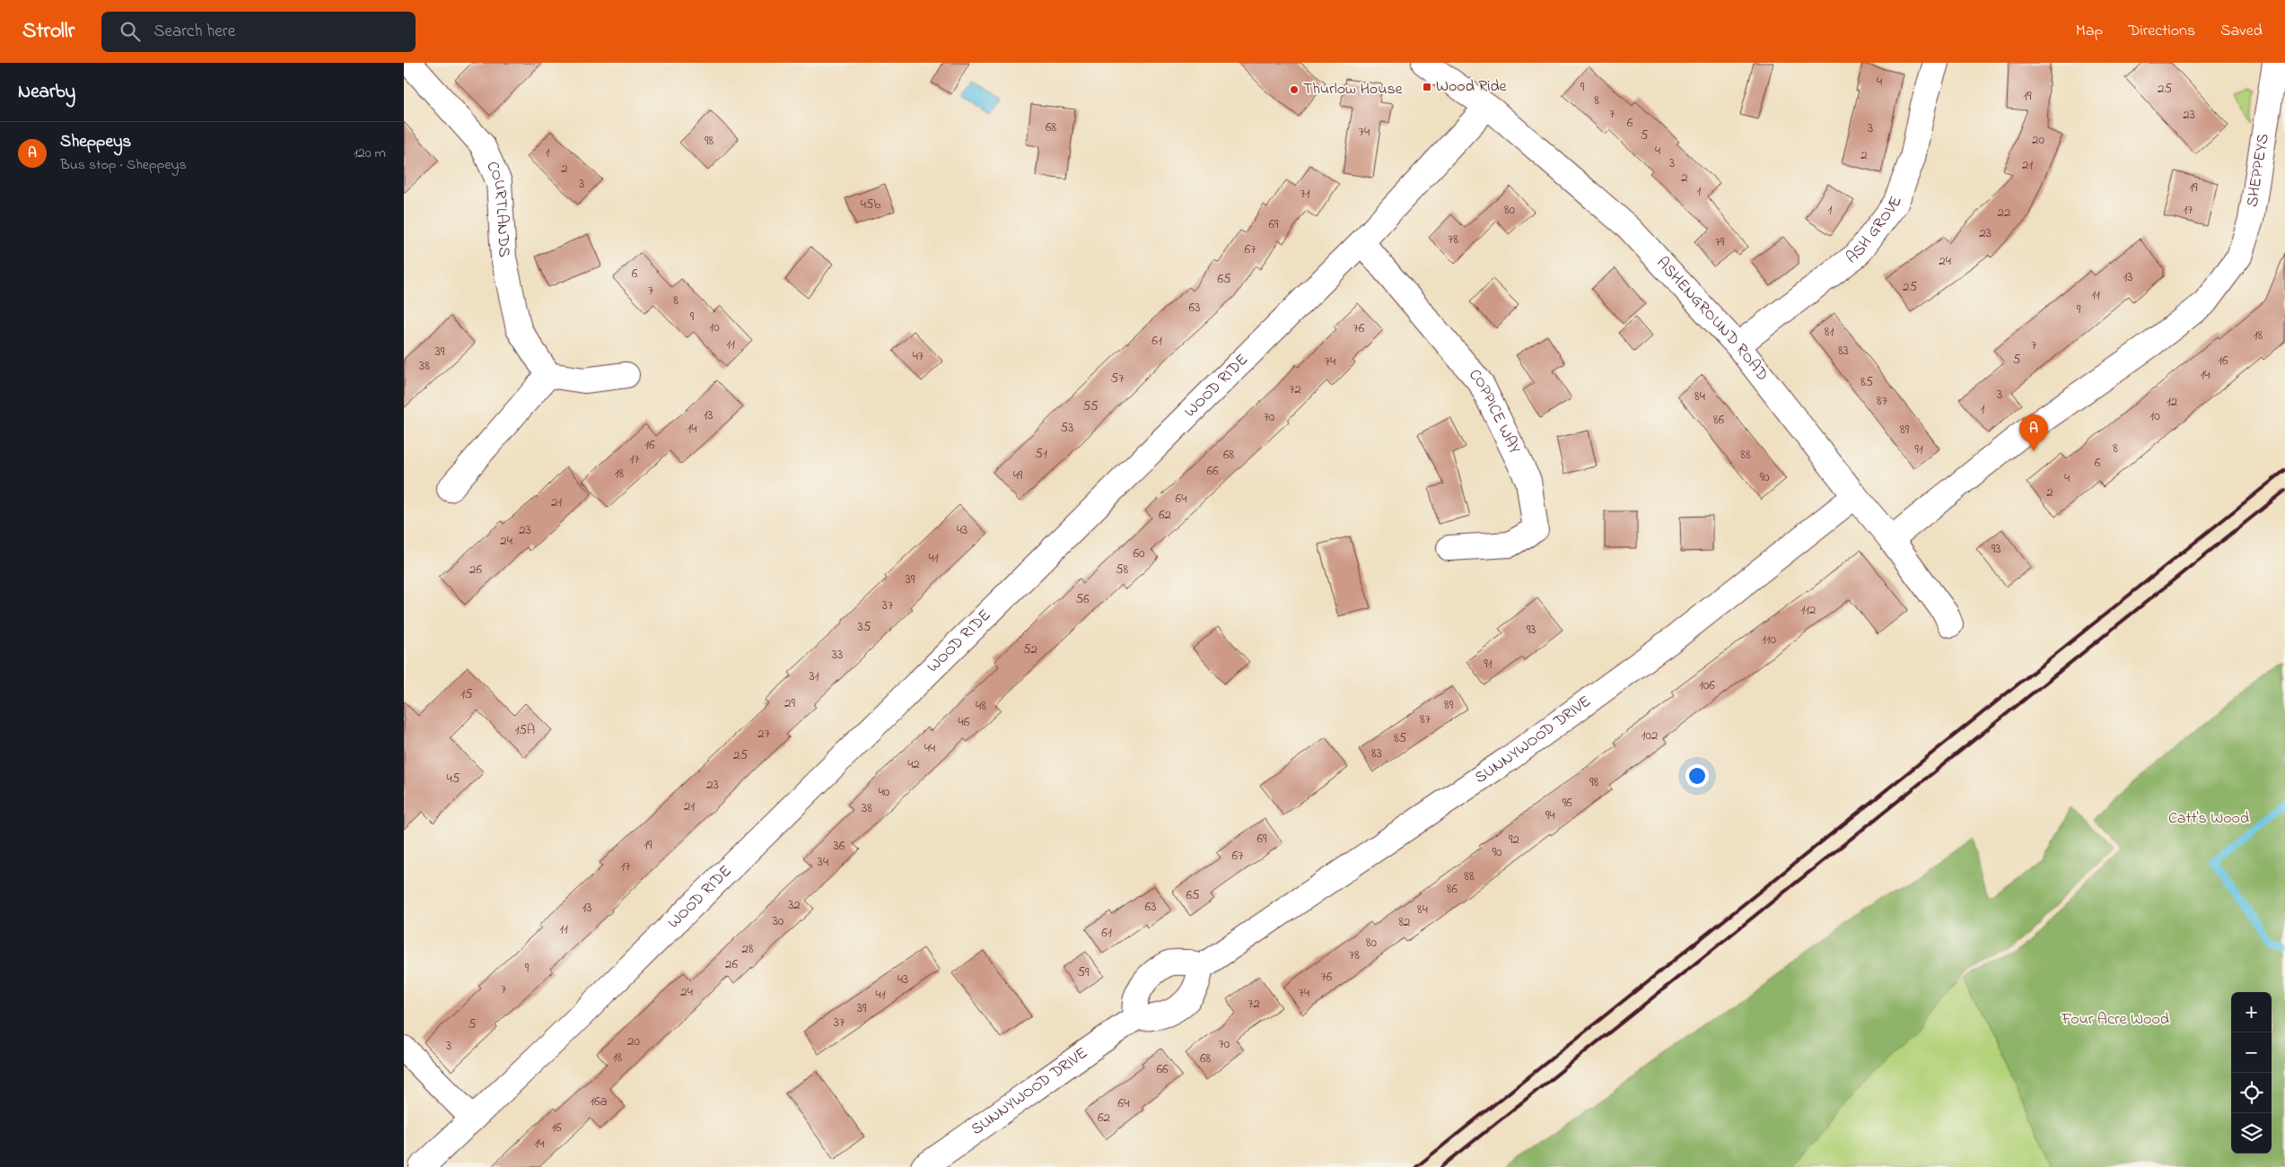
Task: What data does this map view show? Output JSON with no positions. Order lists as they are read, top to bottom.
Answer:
{
  "streets": {
    "street": [
      "SHEPPEYS",
      "COURTLANDS",
      "ASH GROVE",
      "ASHENGROUND ROAD",
      "WOOD RIDE",
      "COPPICE WAY",
      "SUNNYWOOD DRIVE"
    ]
  },
  "crossings": [
    ["SHEPPEYS", "ASHENGROUND ROAD"],
    ["ASH GROVE", "ASHENGROUND ROAD"],
    ["ASHENGROUND ROAD", "WOOD RIDE"],
    ["ASHENGROUND ROAD", "SUNNYWOOD DRIVE"],
    ["WOOD RIDE", "COPPICE WAY"]
  ],
  "parks": ["Catt's Wood", "Four Acre Wood"],
  "places": {
    "transit": ["Wood Ride"],
    "other": ["Thurlow House"]
  },
  "house_numbers": [
    "4",
    "9",
    "25",
    "19",
    "8",
    "7",
    "23",
    "6",
    "68",
    "3",
    "74",
    "5",
    "20",
    "98",
    "4",
    "1",
    "2",
    "3",
    "21",
    "2",
    "2",
    "3",
    "19",
    "1",
    "71",
    "45b",
    "80",
    "1",
    "17",
    "22",
    "69",
    "23",
    "78",
    "79",
    "67",
    "24",
    "6",
    "13",
    "65",
    "25",
    "7",
    "11",
    "8",
    "63",
    "9",
    "9",
    "10",
    "76",
    "81",
    "18",
    "61",
    "11",
    "7",
    "83",
    "39",
    "47",
    "5",
    "16",
    "74",
    "38",
    "14",
    "57",
    "85",
    "72",
    "3",
    "84",
    "87",
    "12",
    "55",
    "1",
    "13",
    "10",
    "70",
    "86",
    "53",
    "14",
    "89",
    "16",
    "8",
    "91",
    "51",
    "68",
    "88",
    "17",
    "6",
    "66",
    "18",
    "49",
    "90",
    "4",
    "2",
    "64",
    "21",
    "62",
    "23",
    "43",
    "24",
    "93",
    "60",
    "41",
    "26",
    "58",
    "39",
    "56",
    "37",
    "112",
    "35",
    "93",
    "110",
    "52",
    "33",
    "91",
    "31",
    "106",
    "15",
    "29",
    "89",
    "48",
    "87",
    "46",
    "15A",
    "27",
    "102",
    "85",
    "44",
    "83",
    "25",
    "42",
    "45",
    "98",
    "23",
    "40",
    "96",
    "21",
    "38",
    "94",
    "69",
    "92",
    "19",
    "36",
    "90",
    "67",
    "34",
    "17",
    "88",
    "86",
    "65",
    "32",
    "63",
    "13",
    "84",
    "30",
    "82",
    "11",
    "61",
    "80",
    "28",
    "78",
    "26",
    "9",
    "59",
    "76",
    "43",
    "7",
    "24",
    "74",
    "41",
    "72",
    "39",
    "37",
    "5",
    "20",
    "70",
    "3",
    "18",
    "68",
    "66",
    "16a",
    "64",
    "62",
    "16",
    "14"
  ],
  "page": {
    "header": "Strollr",
    "search": "Search here",
    "nav": ["Map", "Directions", "Saved"],
    "heading": "Nearby",
    "list": [
      {
        "mark": "A",
        "name": "Sheppeys",
        "note": "Bus stop · Sheppeys",
        "value": "120 m"
      }
    ],
    "pins": "A",
    "map_buttons": ["+", "−"]
  }
}
